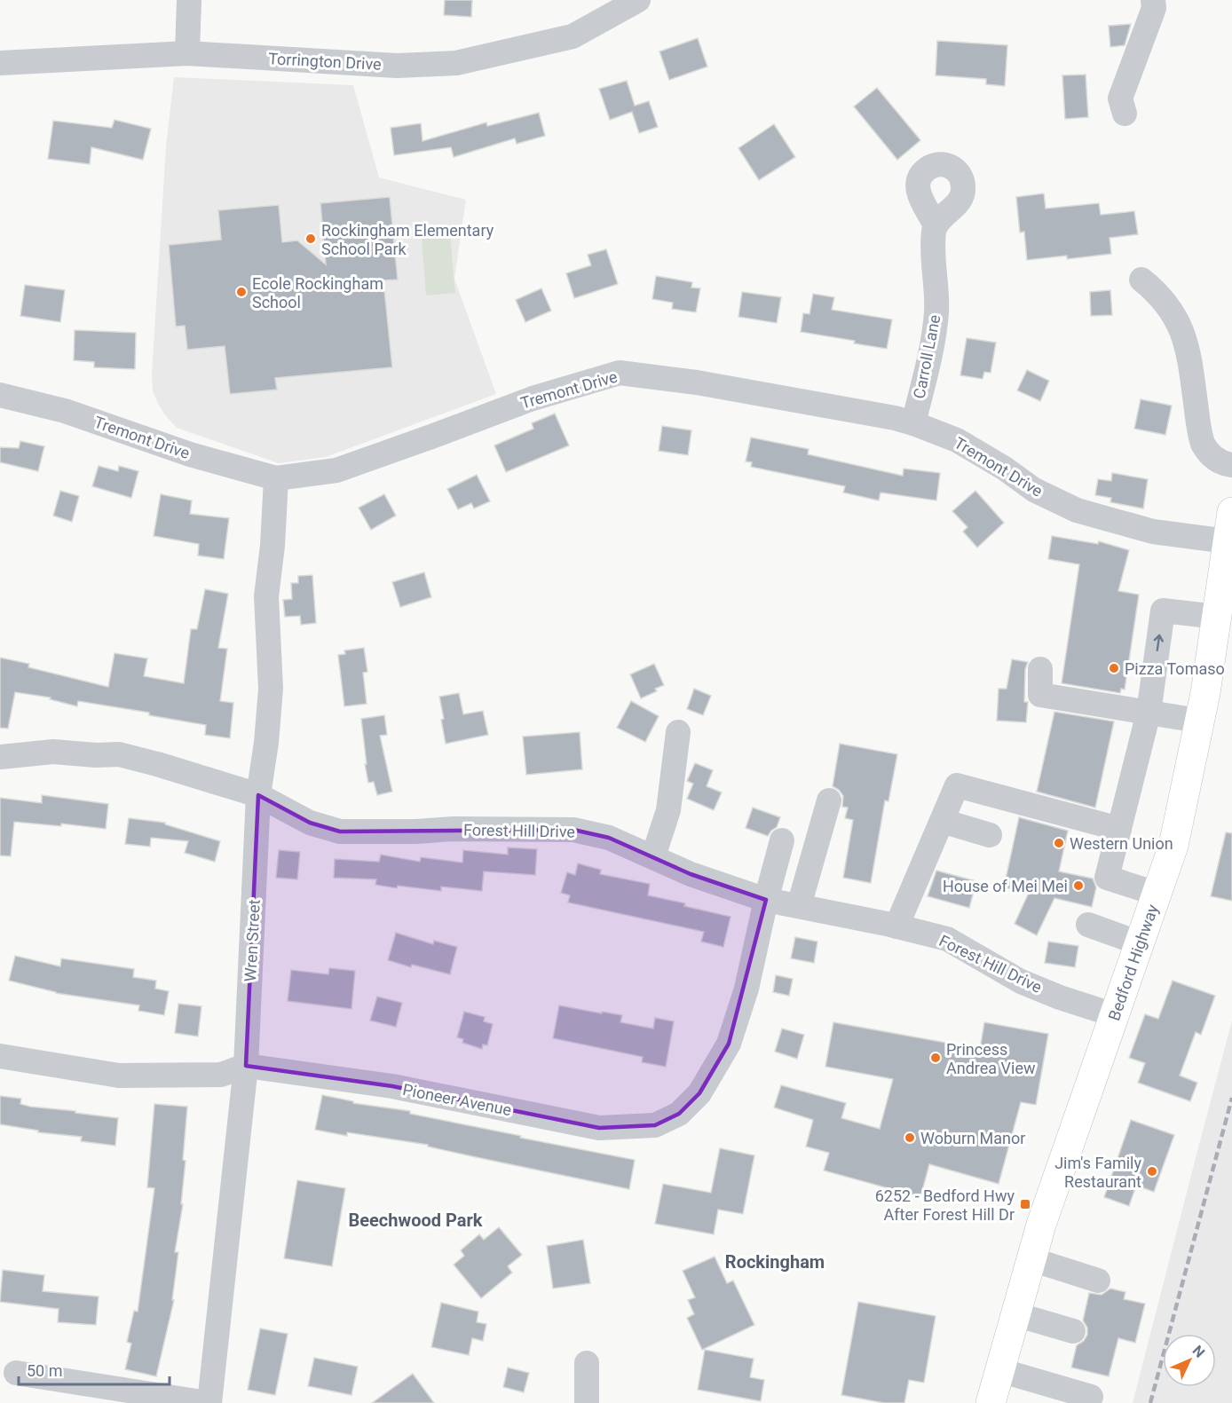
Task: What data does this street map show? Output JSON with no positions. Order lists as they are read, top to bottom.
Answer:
{
  "streets": {
    "main road": ["Bedford Highway"],
    "street": [
      "Torrington Drive",
      "Carroll Lane",
      "Tremont Drive",
      "Forest Hill Drive",
      "Wren Street",
      "Pioneer Avenue"
    ]
  },
  "crossings": [
    ["Carroll Lane", "Tremont Drive"],
    ["Tremont Drive", "Wren Street"],
    ["Tremont Drive", "Bedford Highway"],
    ["Forest Hill Drive", "Wren Street"],
    ["Forest Hill Drive", "Bedford Highway"],
    ["Forest Hill Drive", "Pioneer Avenue"],
    ["Wren Street", "Pioneer Avenue"]
  ],
  "districts": ["Beechwood Park", "Rockingham"],
  "places": {
    "other": [
      "Rockingham Elementary School Park",
      "Ecole Rockingham School",
      "Pizza Tomaso",
      "Western Union",
      "House of Mei Mei",
      "Princess Andrea View",
      "Woburn Manor",
      "Jim's Family Restaurant"
    ],
    "transit": ["6252 - Bedford Hwy After Forest Hill Dr"]
  },
  "scale_bar": "50 m",
  "north": "top right"
}
